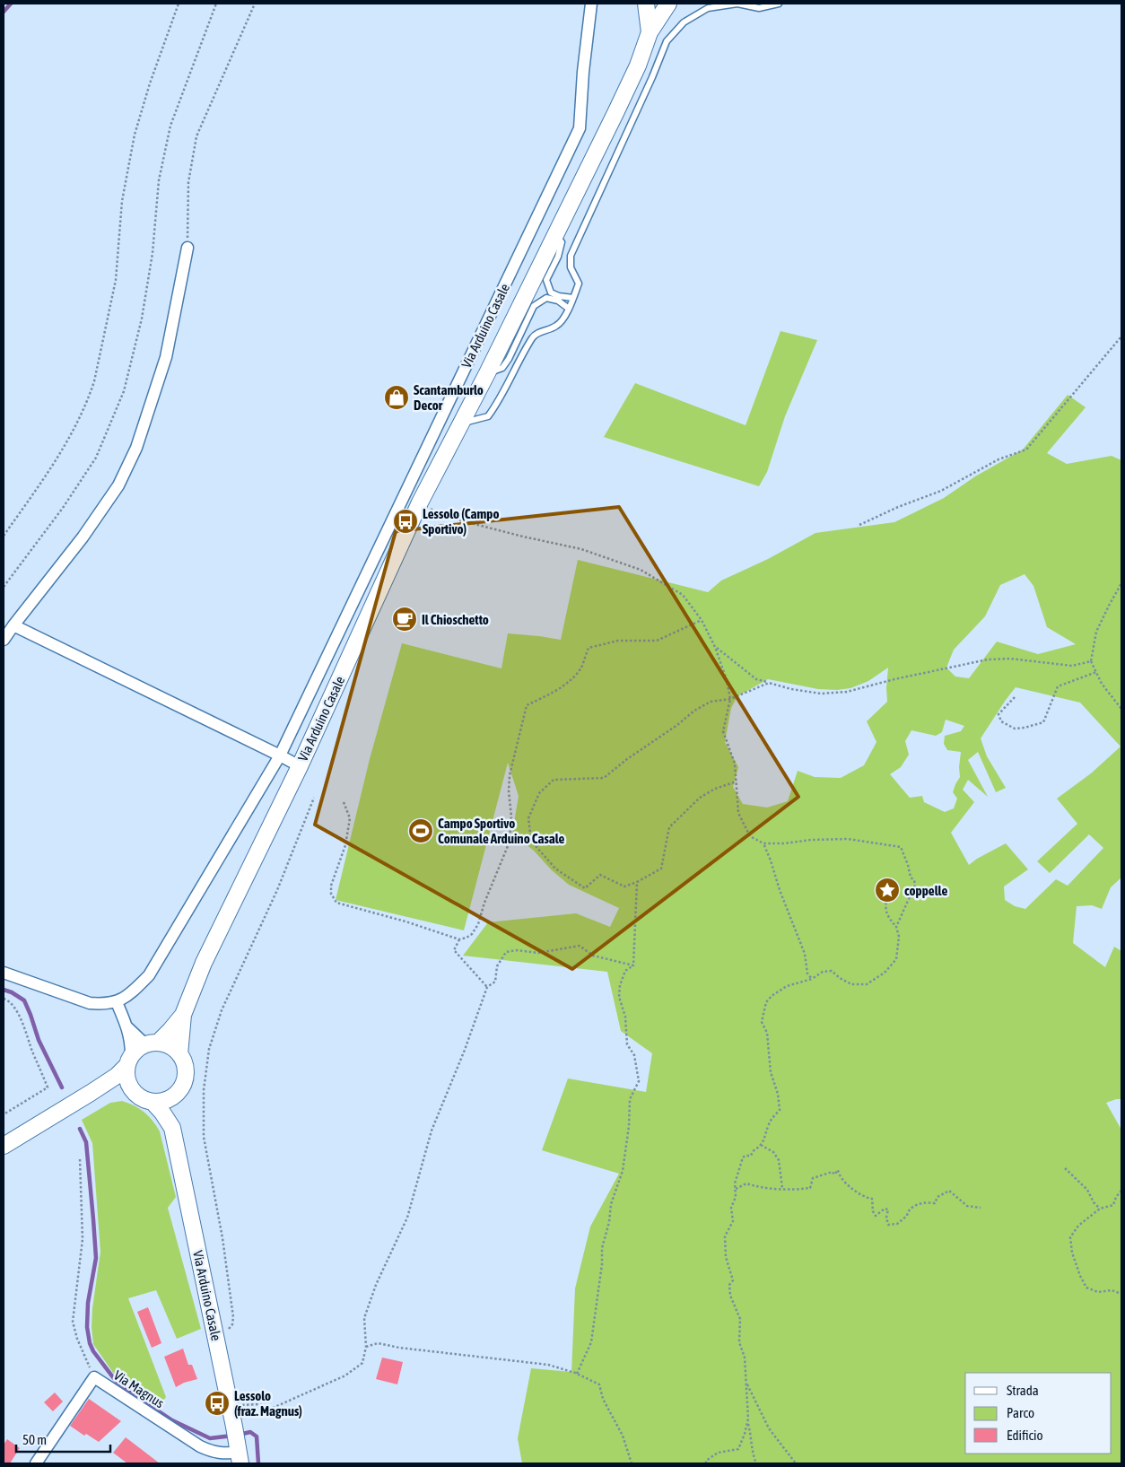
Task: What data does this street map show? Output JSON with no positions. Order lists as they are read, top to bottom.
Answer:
{
  "streets": {
    "main road": ["Via Arduino Casale"],
    "street": ["Via Magnus"]
  },
  "crossings": [
    ["Via Arduino Casale", "Via Magnus"]
  ],
  "places": {
    "shop": ["Scantamburlo Decor"],
    "bus stop": ["Lessolo (Campo Sportivo)", "Lessolo (fraz. Magnus)"],
    "cafe": ["Il Chioschetto"],
    "sports": ["Campo Sportivo Comunale Arduino Casale"],
    "place": ["coppelle"]
  },
  "legend": ["Strada", "Parco", "Edificio"],
  "scale_bar": "50 m"
}
